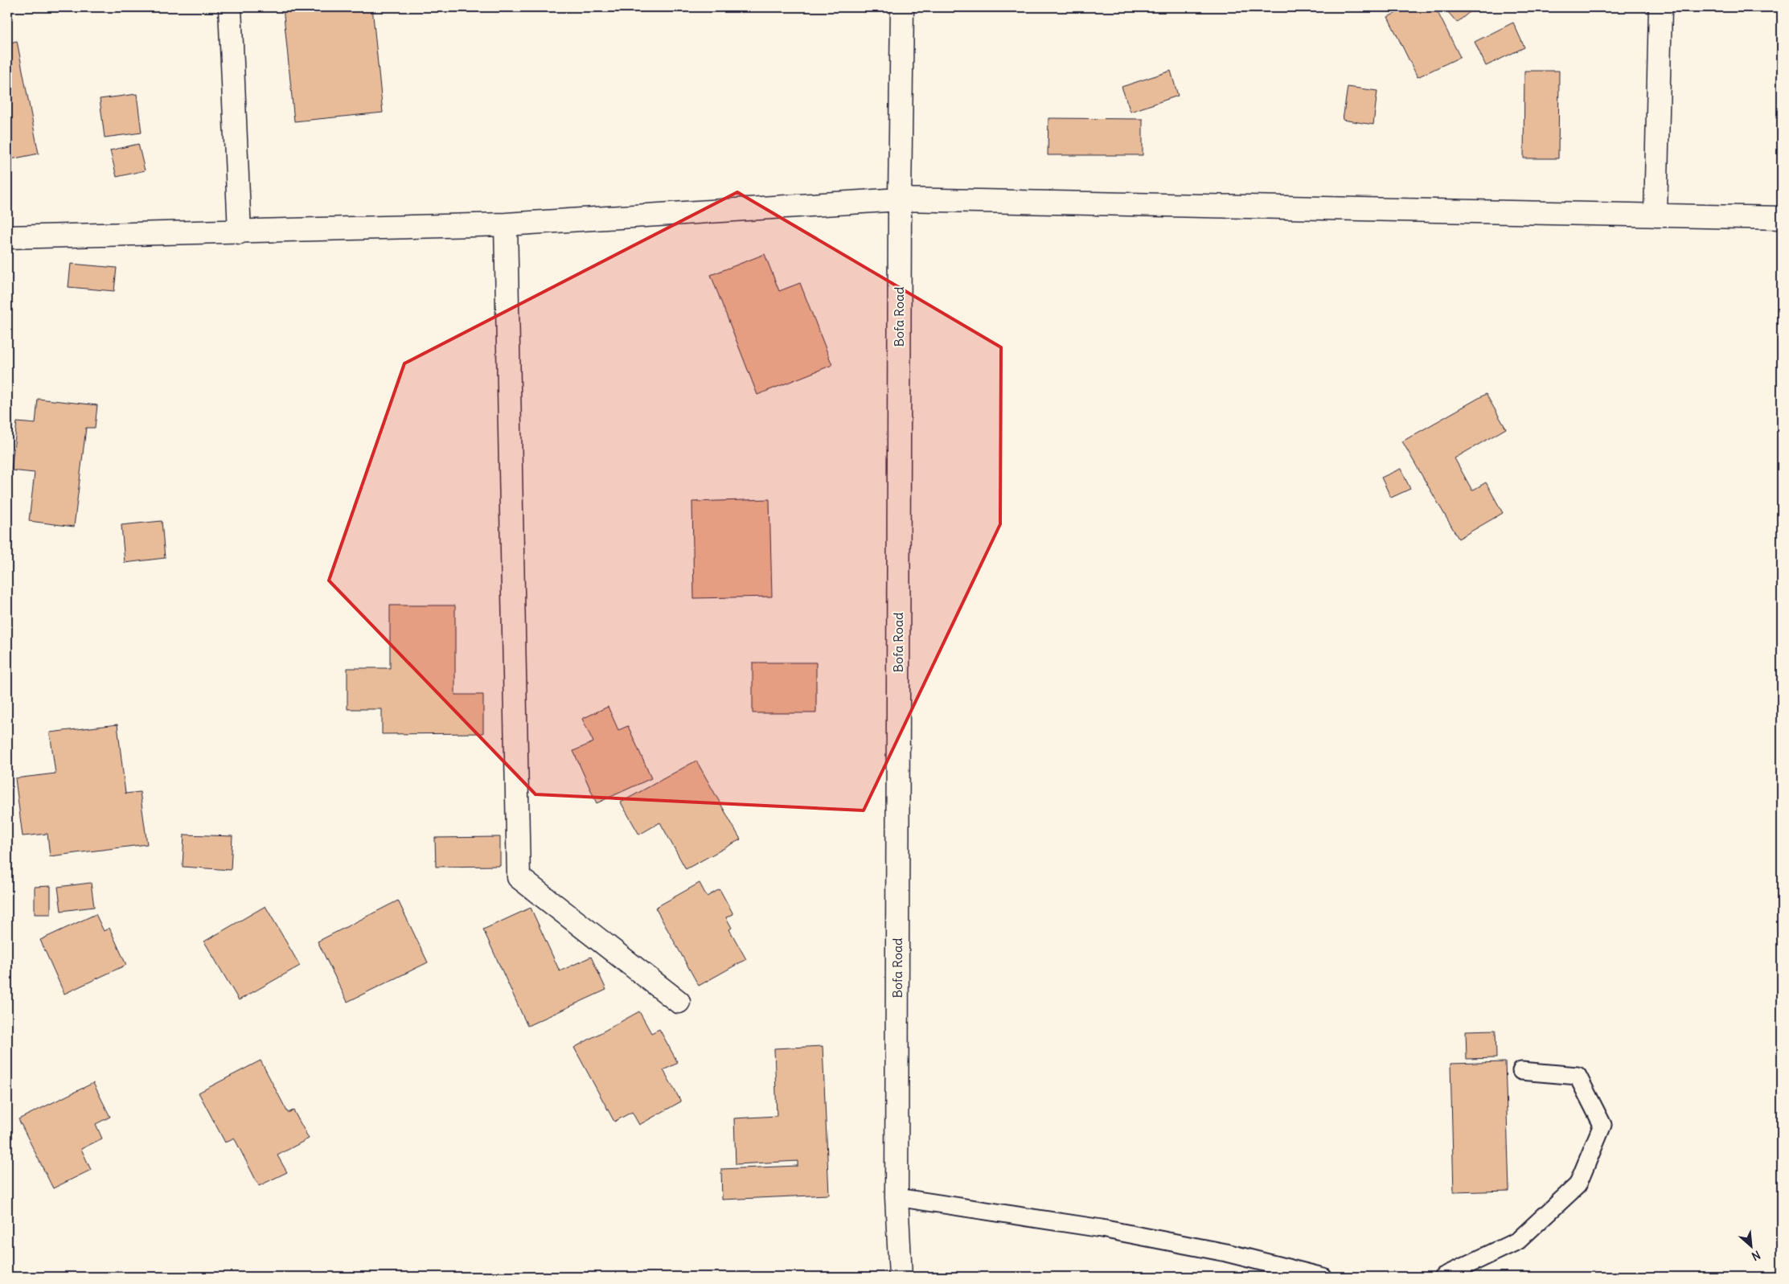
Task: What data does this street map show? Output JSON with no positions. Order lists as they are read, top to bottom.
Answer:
{
  "streets": {
    "street": ["Bofa Road"]
  },
  "north": "bottom right"
}
